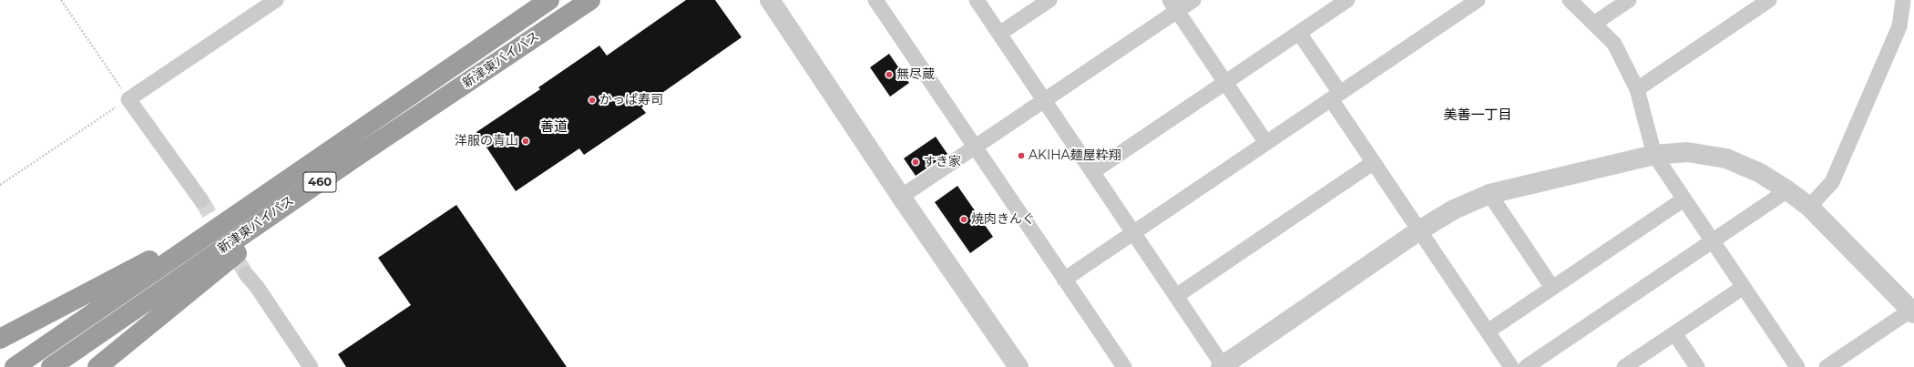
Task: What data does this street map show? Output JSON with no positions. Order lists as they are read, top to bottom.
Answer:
{
  "streets": {
    "highway": ["新津東バイパス", "460"]
  },
  "districts": ["美善一丁目", "善道"],
  "places": [
    "無尽蔵",
    "かっぱ寿司",
    "洋服の青山",
    "AKIHA麺屋粋翔",
    "すき家",
    "焼肉きんぐ"
  ]
}
